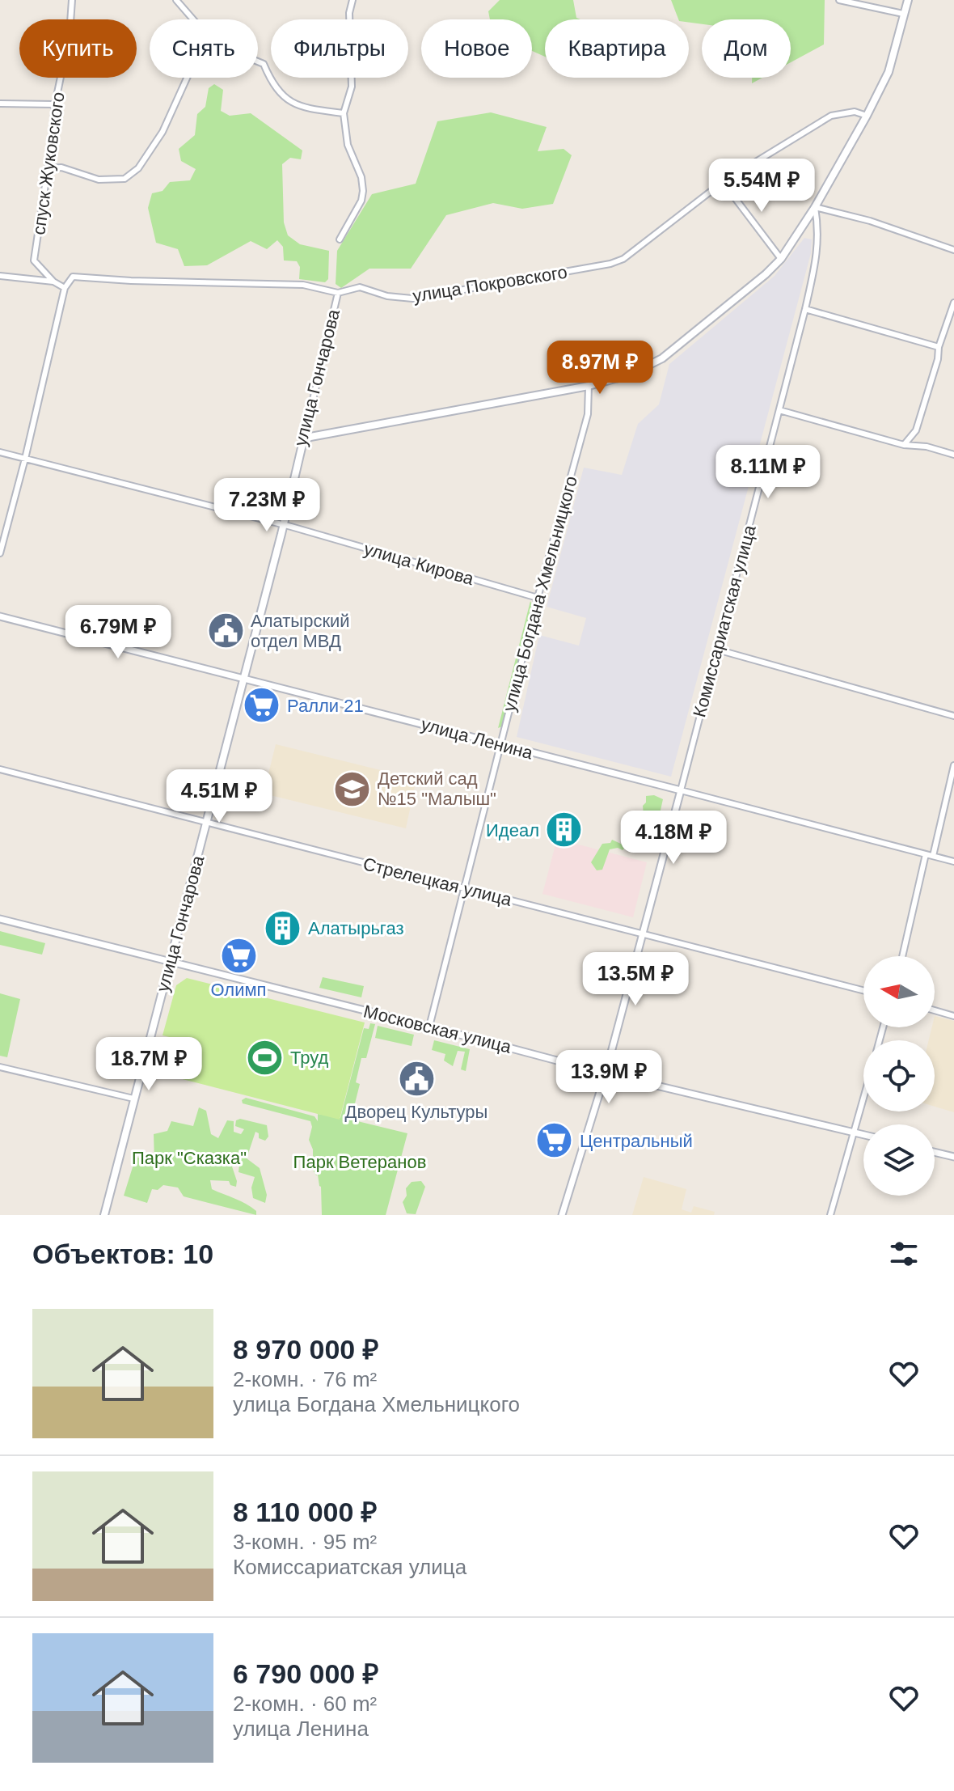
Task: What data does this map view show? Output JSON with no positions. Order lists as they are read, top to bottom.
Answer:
{
  "streets": {
    "main road": ["улица Гончарова"],
    "street": [
      "спуск Жуковского",
      "улица Покровского",
      "улица Кирова",
      "улица Богдана Хмельницкого",
      "Комиссариатская улица",
      "улица Ленина",
      "Стрелецкая улица",
      "Московская улица"
    ]
  },
  "crossings": [
    ["улица Покровского", "улица Гончарова"],
    ["улица Гончарова", "улица Кирова"],
    ["улица Гончарова", "улица Ленина"],
    ["улица Гончарова", "Стрелецкая улица"],
    ["улица Гончарова", "Московская улица"],
    ["улица Кирова", "улица Богдана Хмельницкого"],
    ["улица Богдана Хмельницкого", "улица Ленина"],
    ["улица Богдана Хмельницкого", "Стрелецкая улица"],
    ["улица Богдана Хмельницкого", "Московская улица"],
    ["Комиссариатская улица", "улица Ленина"],
    ["Комиссариатская улица", "Стрелецкая улица"],
    ["Комиссариатская улица", "Московская улица"]
  ],
  "parks": ["Парк \"Сказка\"", "Парк Ветеранов"],
  "places": {
    "public building": ["Алатырский отдел МВД", "Дворец Культуры"],
    "supermarket": ["Ралли 21", "Олимп", "Центральный"],
    "school or university": ["Детский сад №15 \"Малыш\""],
    "building": ["Идеал", "Алатырьгаз"],
    "sports": ["Труд"]
  },
  "north": "left",
  "page": {
    "chip": [
      "Купить",
      "Снять",
      "Фильтры",
      "Новое",
      "Квартира",
      "Дом"
    ],
    "price": [
      "5.54M ₽",
      "8.97M ₽",
      "8.11M ₽",
      "7.23M ₽",
      "6.79M ₽",
      "4.51M ₽",
      "4.18M ₽",
      "13.5M ₽",
      "18.7M ₽",
      "13.9M ₽"
    ],
    "heading": "Объектов: 10",
    "list": [
      {
        "name": "8 970 000 ₽",
        "note": "2-комн. · 76 m² · улица Богдана Хмельницкого"
      },
      {
        "name": "8 110 000 ₽",
        "note": "3-комн. · 95 m² · Комиссариатская улица"
      },
      {
        "name": "6 790 000 ₽",
        "note": "2-комн. · 60 m² · улица Ленина"
      }
    ]
  }
}
